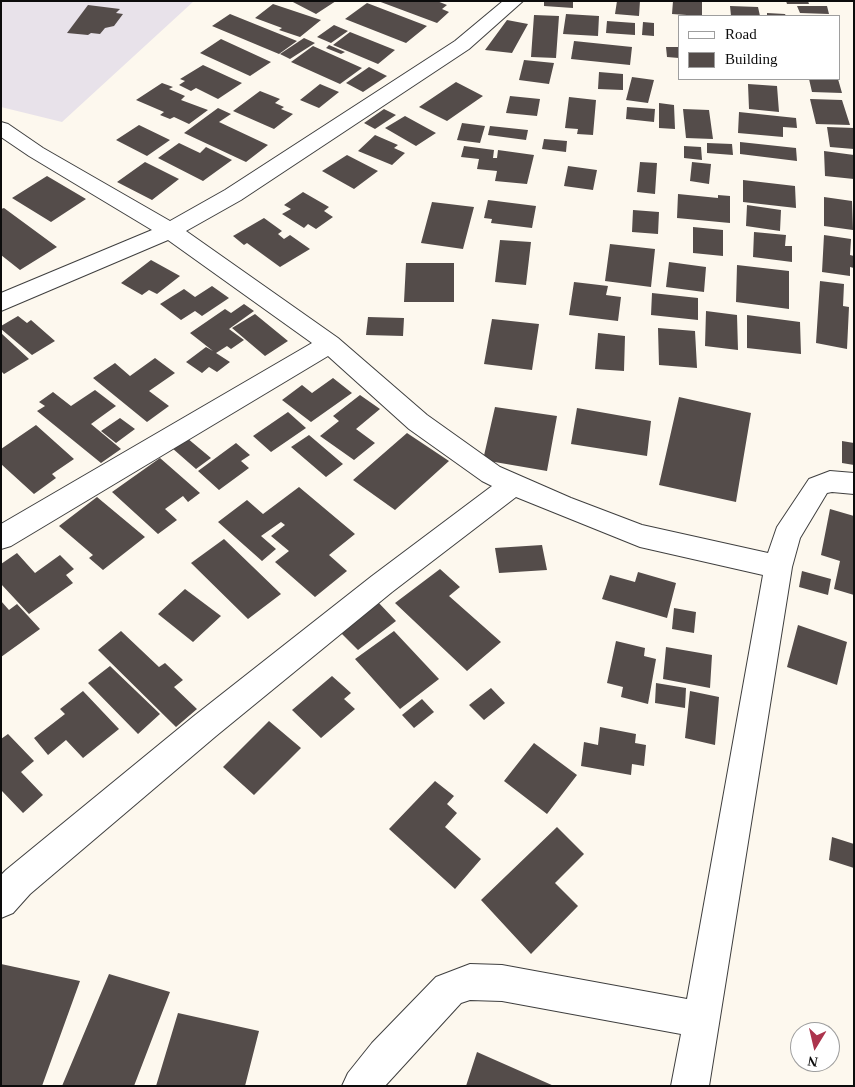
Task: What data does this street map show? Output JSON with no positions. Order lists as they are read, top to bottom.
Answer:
{
  "legend": ["Road", "Building"],
  "north": "bottom"
}
